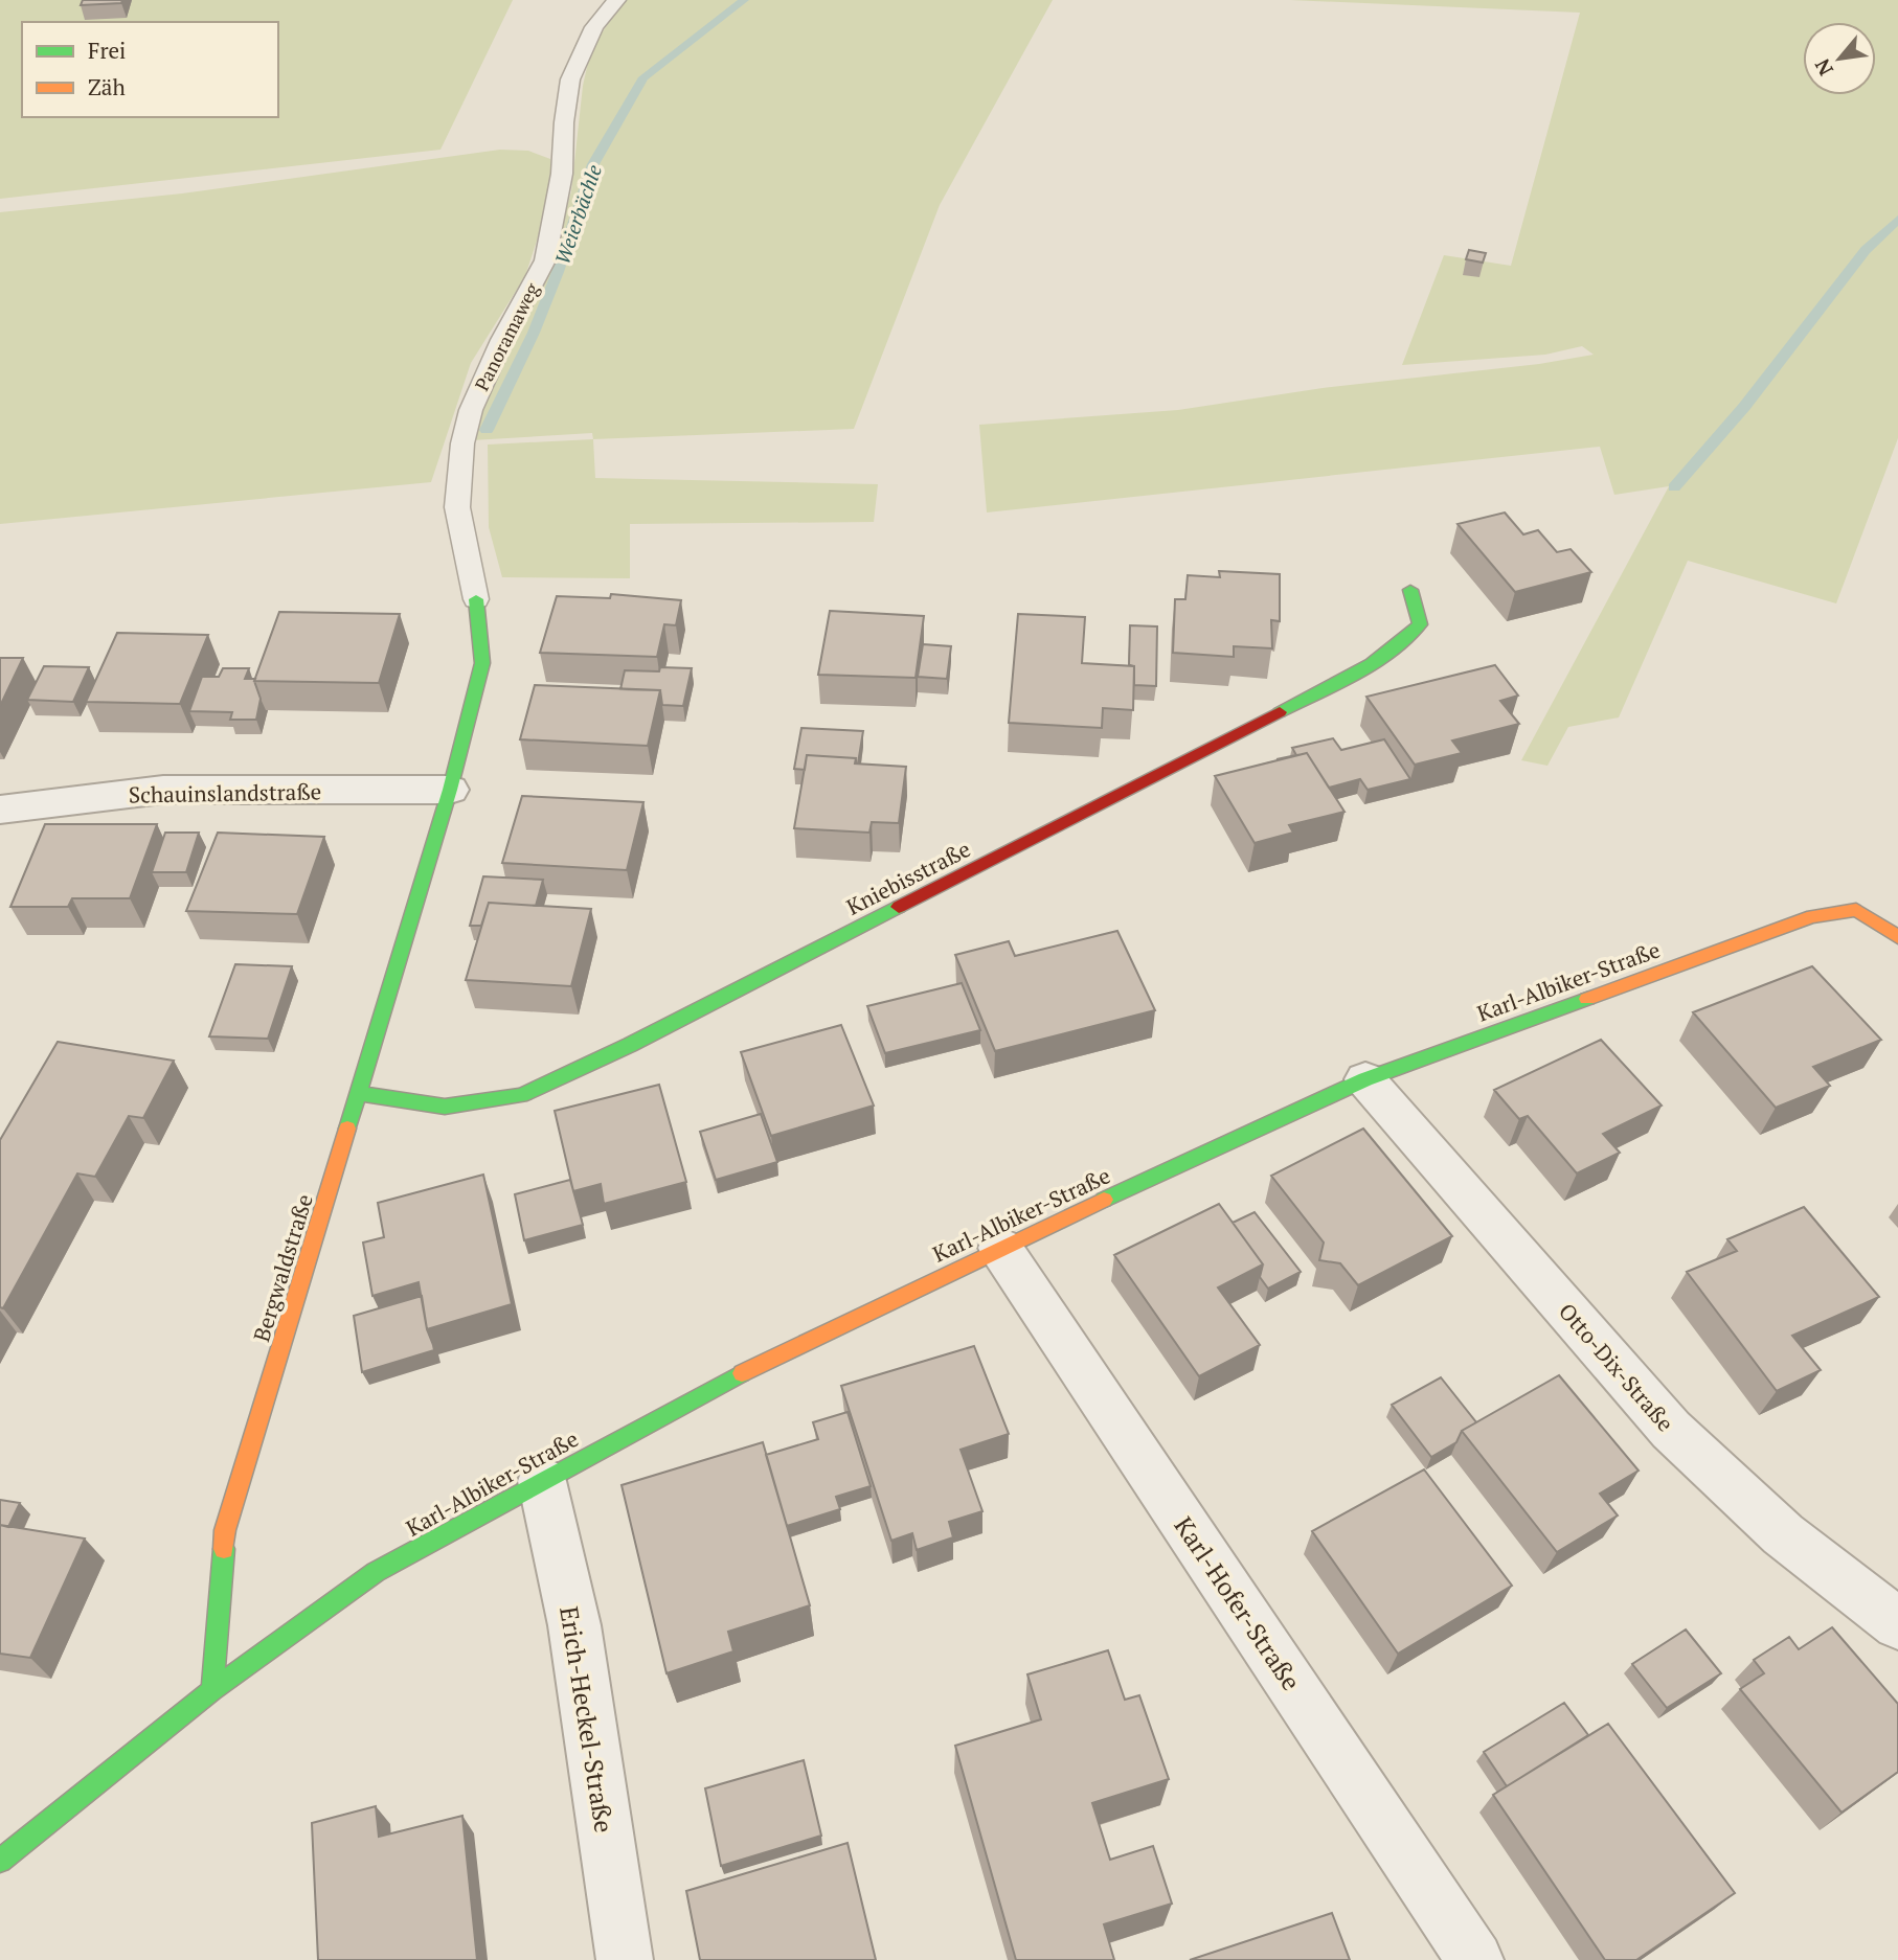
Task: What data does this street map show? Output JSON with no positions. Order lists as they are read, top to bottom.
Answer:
{
  "streets": {
    "street": [
      "Schauinslandstraße",
      "Kniebisstraße",
      "Karl-Albiker-Straße",
      "Bergwaldstraße",
      "Otto-Dix-Straße",
      "Karl-Hofer-Straße",
      "Erich-Heckel-Straße"
    ],
    "lane": ["Panoramaweg"]
  },
  "crossings": [
    ["Panoramaweg", "Bergwaldstraße"],
    ["Schauinslandstraße", "Bergwaldstraße"],
    ["Kniebisstraße", "Bergwaldstraße"],
    ["Karl-Albiker-Straße", "Bergwaldstraße"],
    ["Karl-Albiker-Straße", "Otto-Dix-Straße"],
    ["Karl-Albiker-Straße", "Karl-Hofer-Straße"],
    ["Karl-Albiker-Straße", "Erich-Heckel-Straße"]
  ],
  "water": ["Weierbächle"],
  "legend": ["Frei", "Zäh"],
  "north": "bottom left"
}
